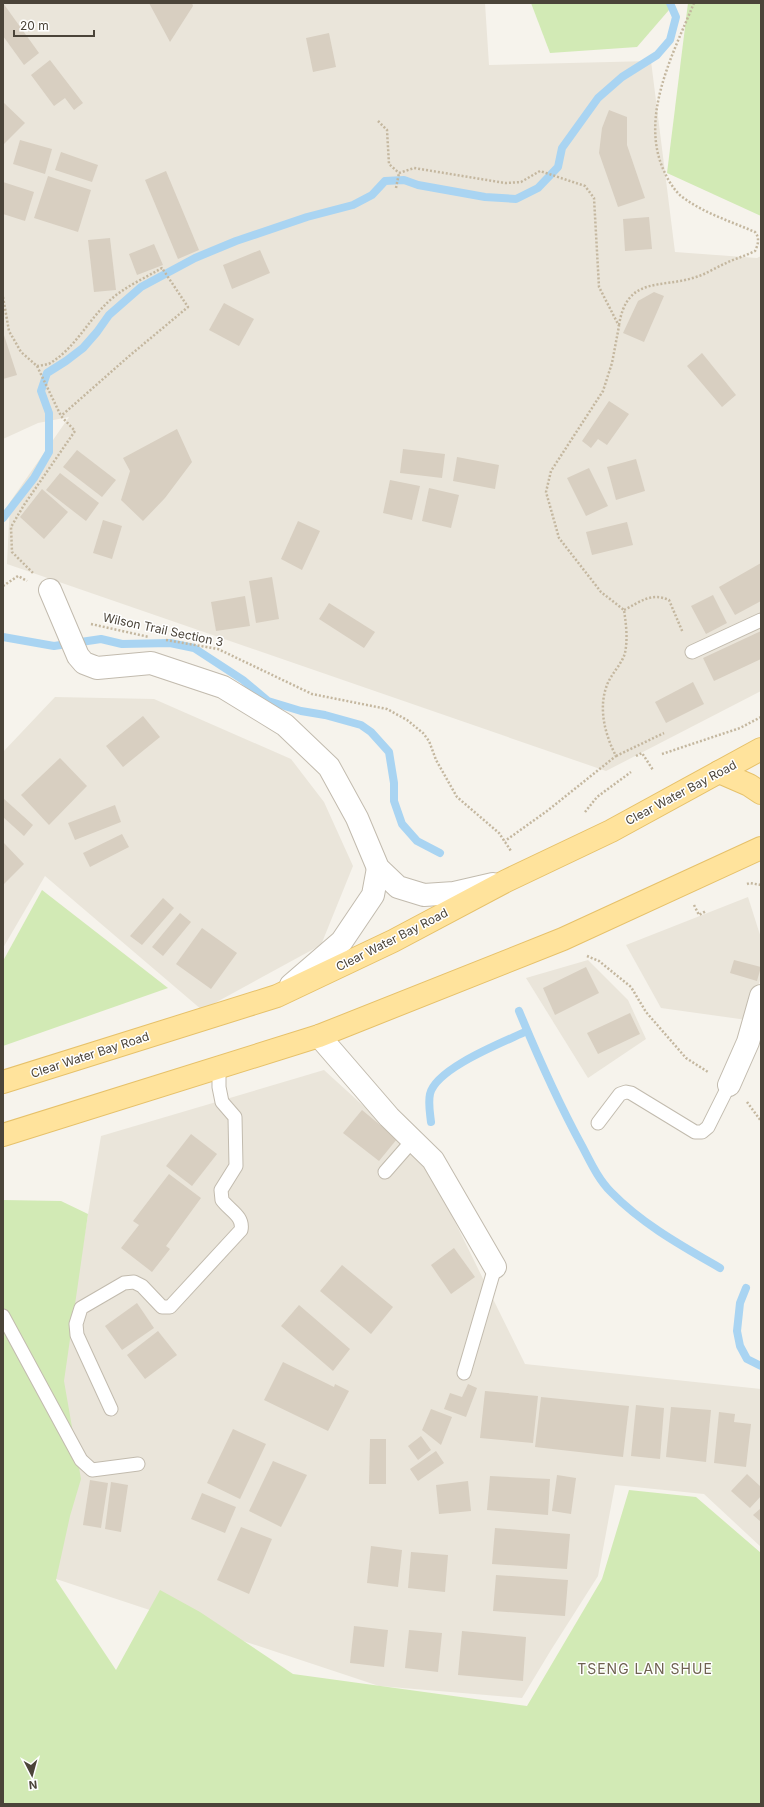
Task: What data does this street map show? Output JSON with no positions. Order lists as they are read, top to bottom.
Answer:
{
  "streets": {
    "main road": ["Clear Water Bay Road"],
    "path": ["Wilson Trail Section 3"]
  },
  "districts": ["TSENG LAN SHUE"],
  "scale_bar": "20 m",
  "north": "bottom"
}
